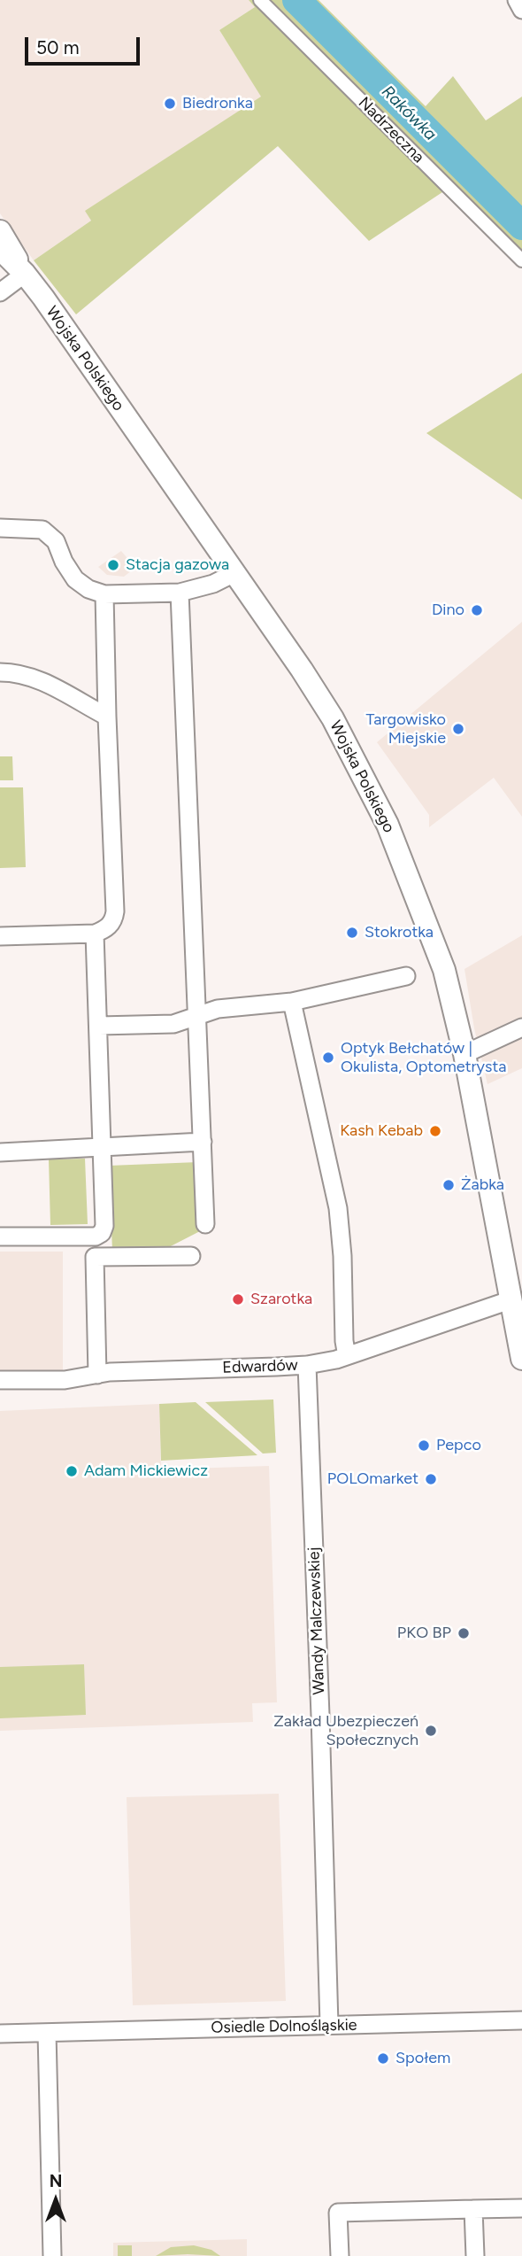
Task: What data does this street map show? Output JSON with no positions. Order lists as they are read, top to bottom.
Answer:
{
  "streets": {
    "street": [
      "Nadrzeczna",
      "Wojska Polskiego",
      "Edwardów",
      "Wandy Malczewskiej",
      "Osiedle Dolnośląskie"
    ]
  },
  "crossings": [
    ["Wojska Polskiego", "Edwardów"],
    ["Edwardów", "Wandy Malczewskiej"],
    ["Wandy Malczewskiej", "Osiedle Dolnośląskie"]
  ],
  "water": ["Rakówka"],
  "places": [
    "Biedronka",
    "Stacja gazowa",
    "Dino",
    "Targowisko Miejskie",
    "Stokrotka",
    "Optyk Bełchatów | Okulista, Optometrysta",
    "Kash Kebab",
    "Żabka",
    "Szarotka",
    "Pepco",
    "Adam Mickiewicz",
    "POLOmarket",
    "PKO BP",
    "Zakład Ubezpieczeń Społecznych",
    "Społem"
  ],
  "scale_bar": "50 m",
  "north": "top"
}
